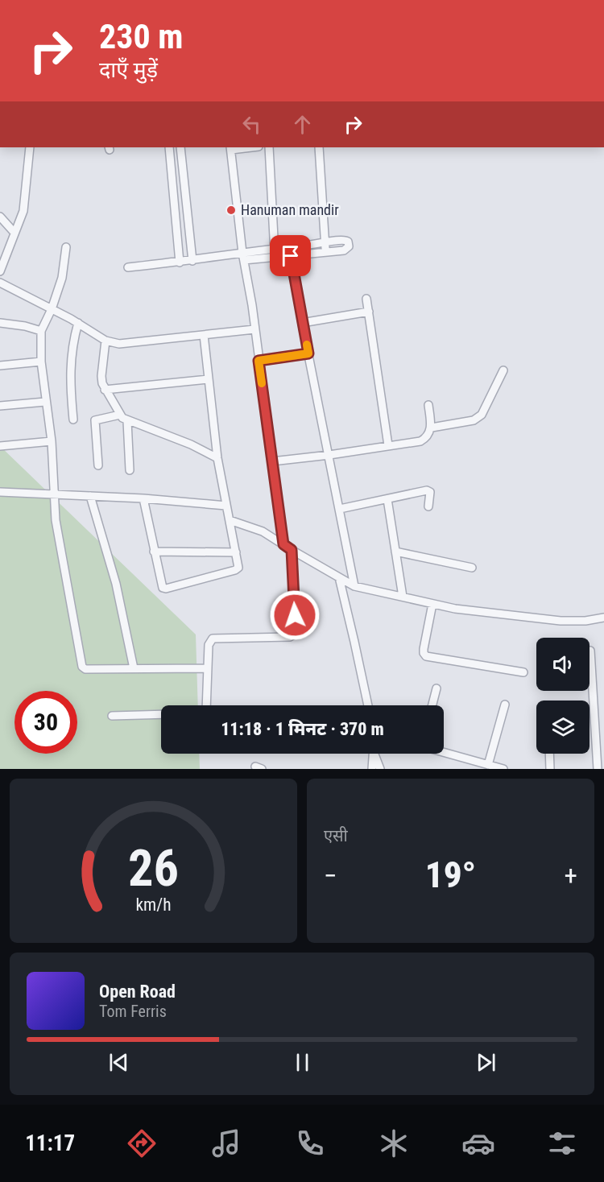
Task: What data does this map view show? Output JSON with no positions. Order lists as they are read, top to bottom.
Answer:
{
  "places": ["Hanuman mandir"],
  "page": {
    "turn": ["230 m", "दाएँ मुड़ें"],
    "limit": "30",
    "trip": "11:18 · 1 मिनट · 370 m",
    "tile": "एसी",
    "heat": ["−", "19°", "+"],
    "song": ["Open Road", "Tom Ferris"],
    "tabs": "11:17",
    "gauge": ["26", "km/h"]
  }
}
